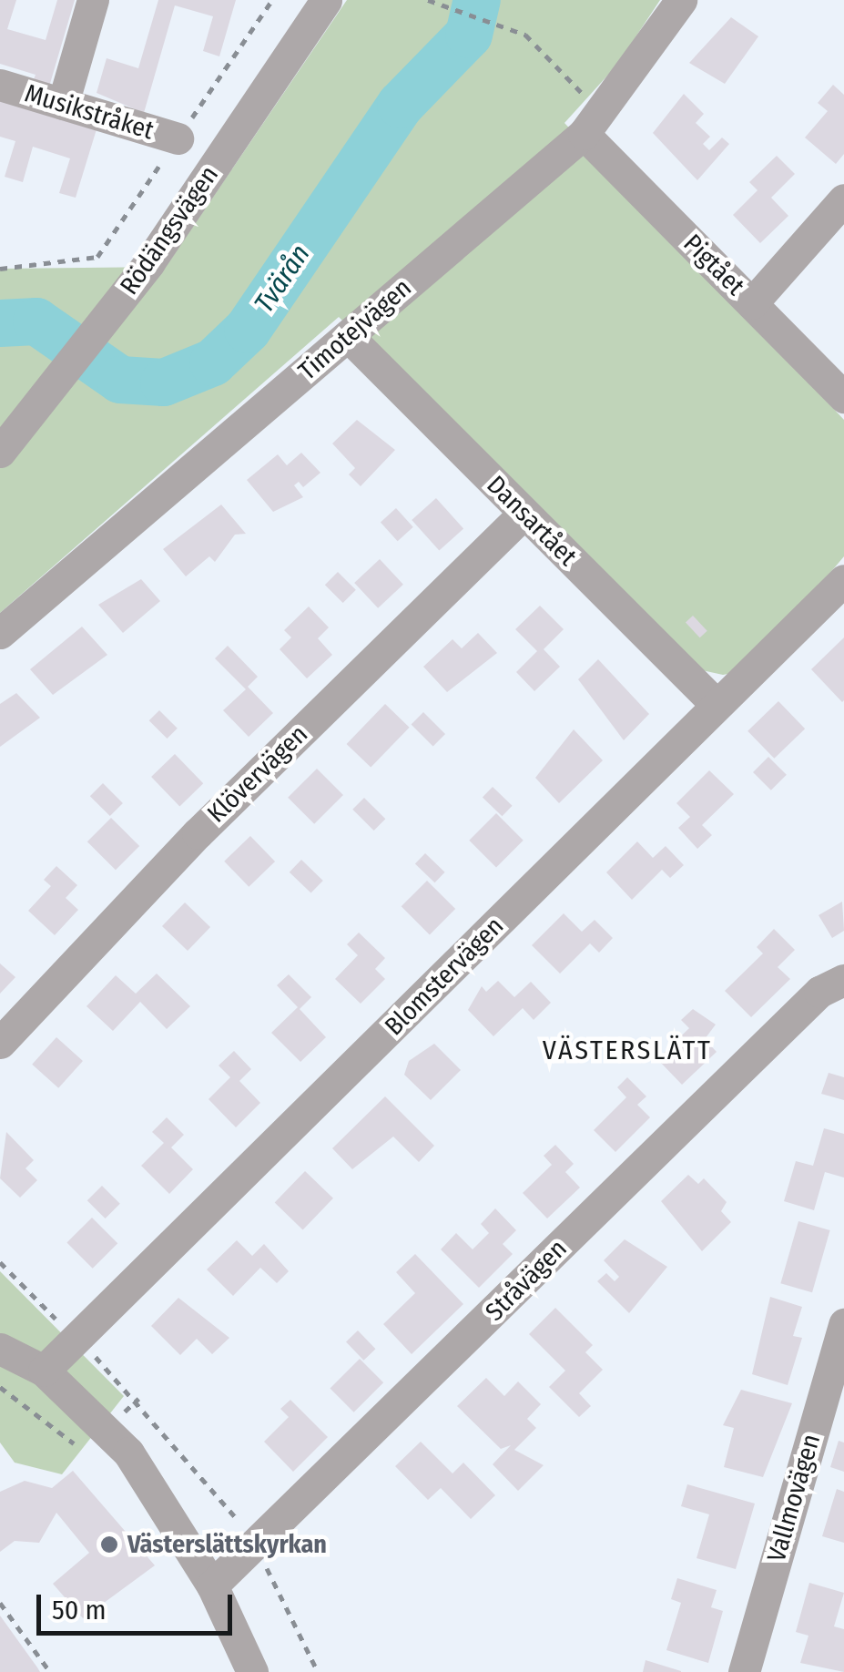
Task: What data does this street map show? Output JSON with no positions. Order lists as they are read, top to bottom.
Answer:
{
  "streets": {
    "street": [
      "Musikstråket",
      "Rödängsvägen",
      "Pigtået",
      "Timotejvägen",
      "Dansartået",
      "Klövervägen",
      "Blomstervägen",
      "Stråvägen",
      "Vallmovägen"
    ]
  },
  "crossings": [
    ["Pigtået", "Timotejvägen"],
    ["Timotejvägen", "Dansartået"],
    ["Dansartået", "Klövervägen"],
    ["Dansartået", "Blomstervägen"]
  ],
  "districts": ["VÄSTERSLÄTT"],
  "water": ["Tvärån"],
  "places": ["Västerslättskyrkan"],
  "scale_bar": "50 m"
}
